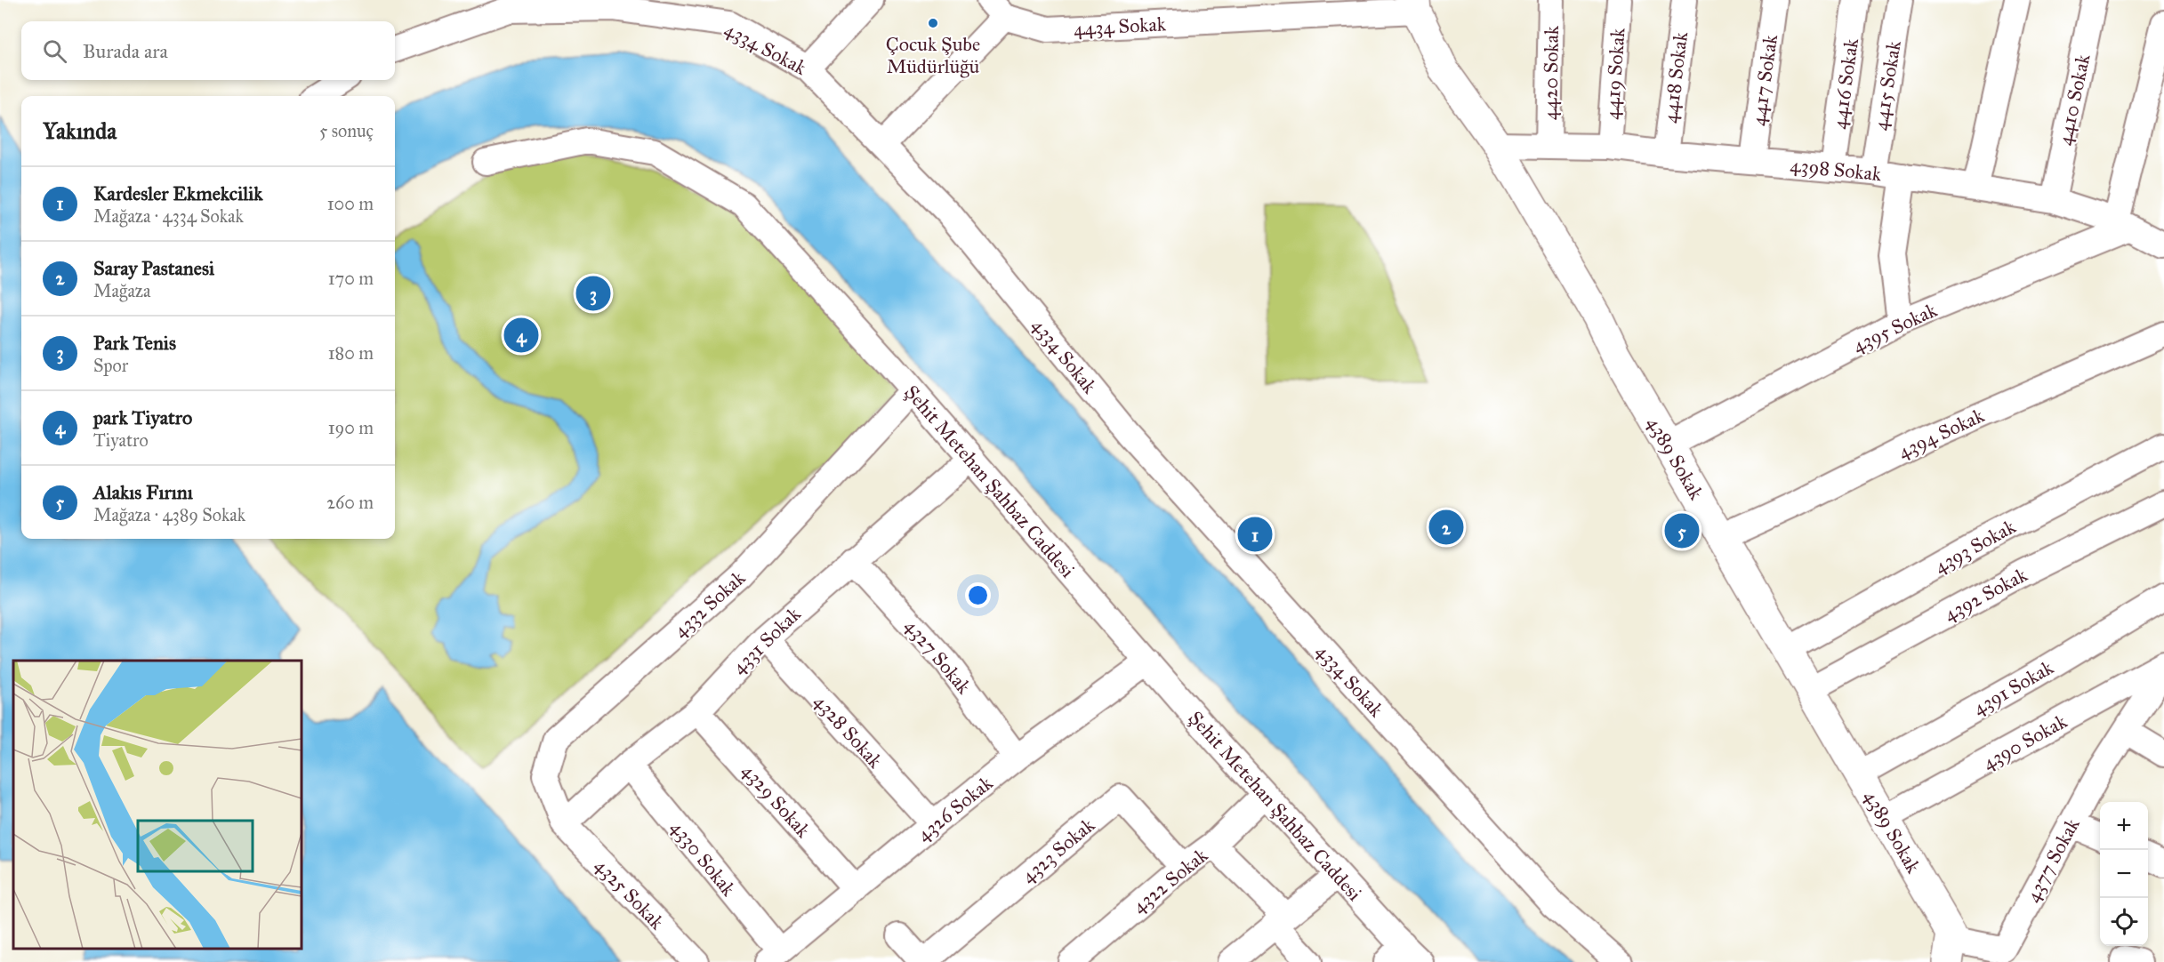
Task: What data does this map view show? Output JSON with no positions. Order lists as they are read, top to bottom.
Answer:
{
  "streets": {
    "main road": ["4389 Sokak"],
    "street": [
      "4434 Sokak",
      "4334 Sokak",
      "4420 Sokak",
      "4419 Sokak",
      "4418 Sokak",
      "4417 Sokak",
      "4416 Sokak",
      "4415 Sokak",
      "4410 Sokak",
      "4398 Sokak",
      "4395 Sokak",
      "4394 Sokak",
      "Şehit Metehan Şahbaz Caddesi",
      "4393 Sokak",
      "4392 Sokak",
      "4332 Sokak",
      "4331 Sokak",
      "4327 Sokak",
      "4391 Sokak",
      "4328 Sokak",
      "4390 Sokak",
      "4329 Sokak",
      "4326 Sokak",
      "4323 Sokak",
      "4330 Sokak",
      "4377 Sokak",
      "4322 Sokak",
      "4325 Sokak"
    ]
  },
  "crossings": [
    ["4434 Sokak", "4389 Sokak"],
    ["4420 Sokak", "4398 Sokak"],
    ["4419 Sokak", "4398 Sokak"],
    ["4418 Sokak", "4398 Sokak"],
    ["4417 Sokak", "4398 Sokak"],
    ["4416 Sokak", "4398 Sokak"],
    ["4415 Sokak", "4398 Sokak"],
    ["4410 Sokak", "4398 Sokak"],
    ["4398 Sokak", "4395 Sokak"],
    ["4398 Sokak", "4389 Sokak"],
    ["4395 Sokak", "4389 Sokak"],
    ["4394 Sokak", "4389 Sokak"],
    ["4389 Sokak", "4393 Sokak"],
    ["4389 Sokak", "4392 Sokak"],
    ["4389 Sokak", "4391 Sokak"],
    ["4389 Sokak", "4390 Sokak"],
    ["4389 Sokak", "4377 Sokak"],
    ["Şehit Metehan Şahbaz Caddesi", "4332 Sokak"],
    ["Şehit Metehan Şahbaz Caddesi", "4331 Sokak"],
    ["Şehit Metehan Şahbaz Caddesi", "4326 Sokak"],
    ["Şehit Metehan Şahbaz Caddesi", "4322 Sokak"],
    ["4332 Sokak", "4331 Sokak"],
    ["4332 Sokak", "4325 Sokak"],
    ["4331 Sokak", "4327 Sokak"],
    ["4331 Sokak", "4328 Sokak"],
    ["4331 Sokak", "4329 Sokak"],
    ["4331 Sokak", "4330 Sokak"],
    ["4331 Sokak", "4325 Sokak"],
    ["4327 Sokak", "4326 Sokak"],
    ["4328 Sokak", "4326 Sokak"],
    ["4329 Sokak", "4326 Sokak"],
    ["4326 Sokak", "4330 Sokak"],
    ["4323 Sokak", "4322 Sokak"]
  ],
  "places": ["Çocuk Şube Müdürlüğü"],
  "page": {
    "search": "Burada ara",
    "heading": ["Yakında", "5 sonuç"],
    "list": [
      {
        "mark": "1",
        "name": "Kardesler Ekmekcilik",
        "note": "Mağaza · 4334 Sokak",
        "value": "100 m"
      },
      {
        "mark": "2",
        "name": "Saray Pastanesi",
        "note": "Mağaza",
        "value": "170 m"
      },
      {
        "mark": "3",
        "name": "Park Tenis",
        "note": "Spor",
        "value": "180 m"
      },
      {
        "mark": "4",
        "name": "park Tiyatro",
        "note": "Tiyatro",
        "value": "190 m"
      },
      {
        "mark": "5",
        "name": "Alakıs Fırını",
        "note": "Mağaza · 4389 Sokak",
        "value": "260 m"
      }
    ],
    "pins": [
      "3",
      "4",
      "2",
      "5",
      "1"
    ],
    "map_buttons": ["+", "−"]
  }
}
